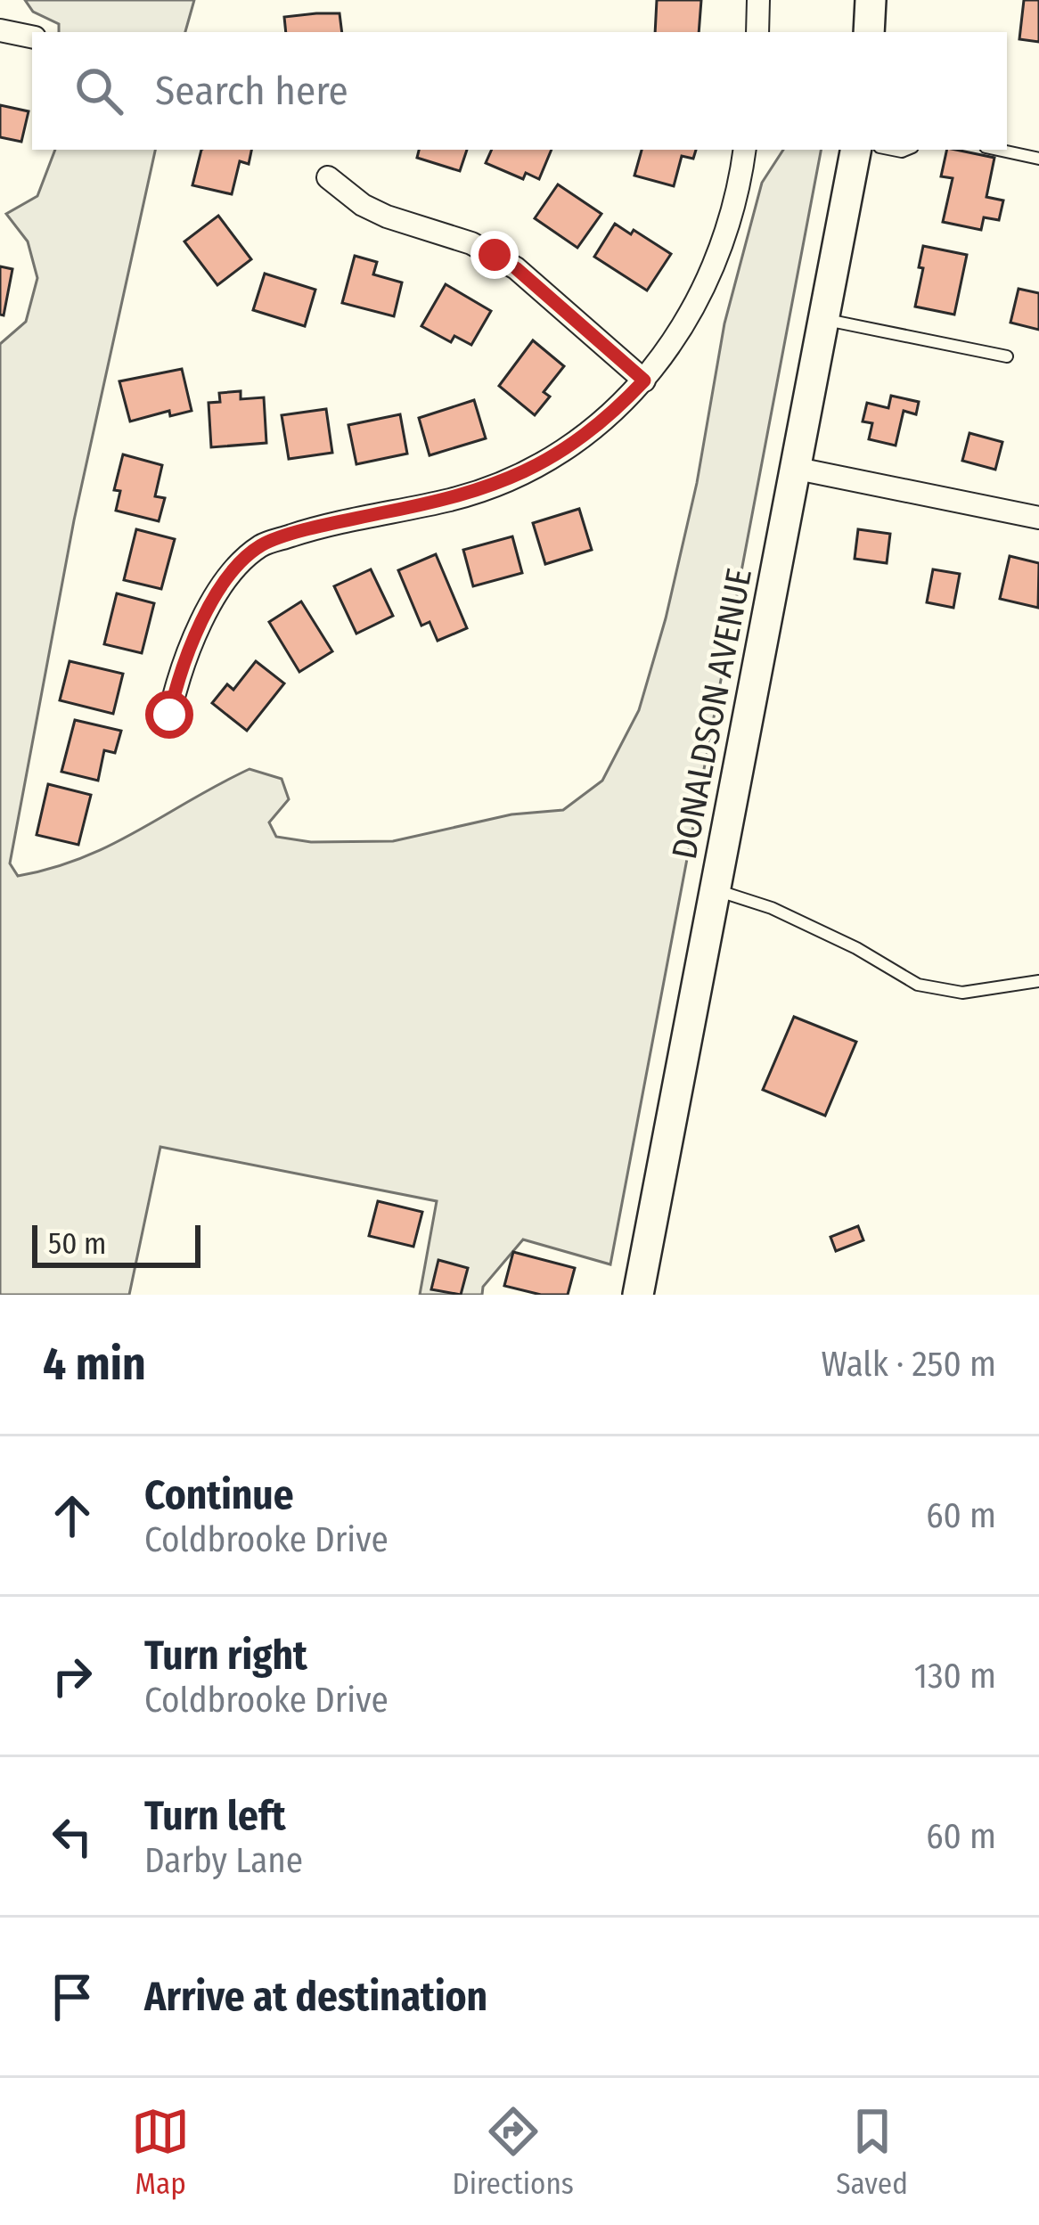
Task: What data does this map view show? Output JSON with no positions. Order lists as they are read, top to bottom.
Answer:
{
  "streets": {
    "main road": ["DONALDSON AVENUE"]
  },
  "scale_bar": "50 m",
  "page": {
    "search": "Search here",
    "scale": "50 m",
    "heading": ["4 min", "Walk · 250 m"],
    "list": [
      ["Continue", "Coldbrooke Drive", "60 m"],
      ["Turn right", "Coldbrooke Drive", "130 m"],
      ["Turn left", "Darby Lane", "60 m"],
      "Arrive at destination"
    ],
    "nav": ["Map", "Directions", "Saved"]
  }
}
